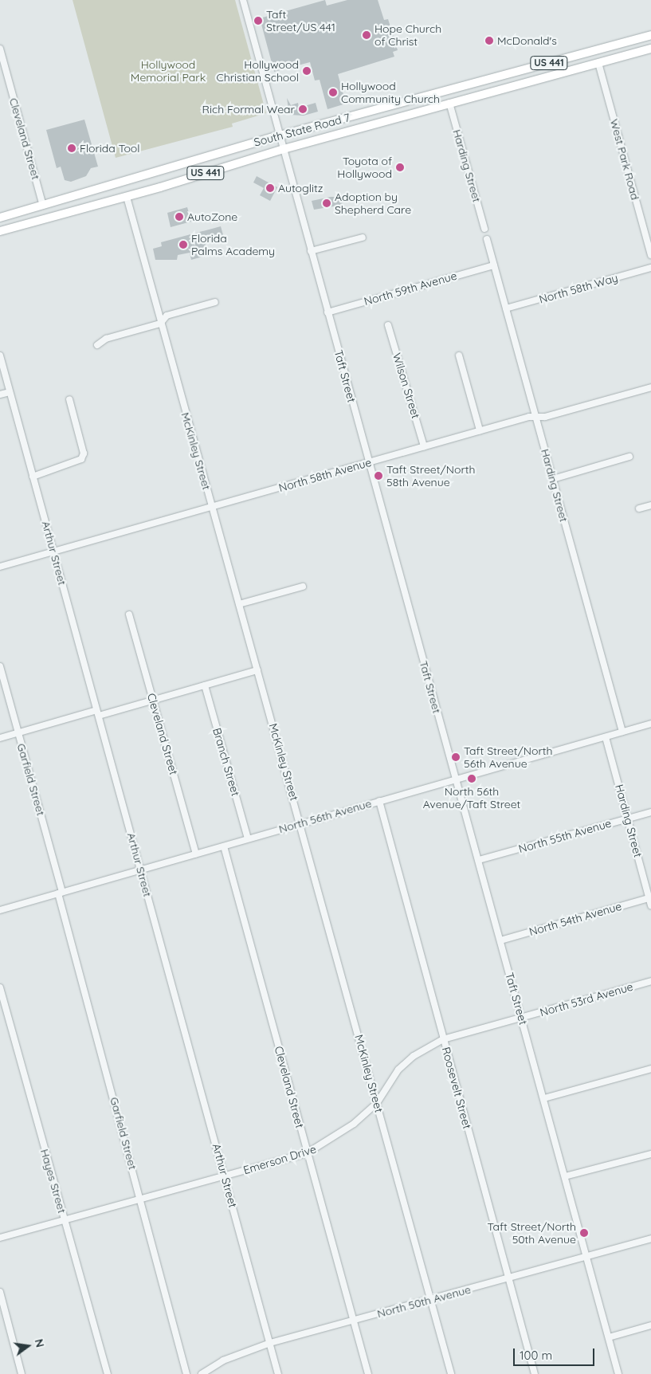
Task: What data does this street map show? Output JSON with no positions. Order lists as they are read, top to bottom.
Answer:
{
  "streets": {
    "main road": ["US 441", "South State Road 7"],
    "street": [
      "Cleveland Street",
      "West Park Road",
      "Harding Street",
      "North 59th Avenue",
      "North 58th Way",
      "Taft Street",
      "Wilson Street",
      "McKinley Street",
      "North 58th Avenue",
      "Arthur Street",
      "Branch Street",
      "Garfield Street",
      "North 56th Avenue",
      "North 55th Avenue",
      "North 54th Avenue",
      "North 53rd Avenue",
      "Roosevelt Street",
      "Emerson Drive",
      "Hayes Street",
      "North 50th Avenue"
    ]
  },
  "crossings": [
    ["South State Road 7", "Cleveland Street"],
    ["South State Road 7", "West Park Road"],
    ["South State Road 7", "Harding Street"],
    ["South State Road 7", "Taft Street"],
    ["South State Road 7", "McKinley Street"],
    ["Cleveland Street", "North 56th Avenue"],
    ["Cleveland Street", "Emerson Drive"],
    ["Cleveland Street", "North 50th Avenue"],
    ["Harding Street", "North 59th Avenue"],
    ["Harding Street", "North 58th Way"],
    ["Harding Street", "North 58th Avenue"],
    ["Harding Street", "North 56th Avenue"],
    ["Harding Street", "North 55th Avenue"],
    ["Harding Street", "North 54th Avenue"],
    ["North 59th Avenue", "Taft Street"],
    ["Taft Street", "North 58th Avenue"],
    ["Taft Street", "North 56th Avenue"],
    ["Taft Street", "North 55th Avenue"],
    ["Taft Street", "North 54th Avenue"],
    ["Taft Street", "North 53rd Avenue"],
    ["Taft Street", "Emerson Drive"],
    ["Taft Street", "North 50th Avenue"],
    ["Wilson Street", "North 58th Avenue"],
    ["McKinley Street", "North 58th Avenue"],
    ["McKinley Street", "North 56th Avenue"],
    ["McKinley Street", "Emerson Drive"],
    ["McKinley Street", "North 50th Avenue"],
    ["North 58th Avenue", "Arthur Street"],
    ["Arthur Street", "North 56th Avenue"],
    ["Arthur Street", "Emerson Drive"],
    ["Arthur Street", "North 50th Avenue"],
    ["Branch Street", "North 56th Avenue"],
    ["Garfield Street", "North 56th Avenue"],
    ["Garfield Street", "Emerson Drive"],
    ["North 56th Avenue", "Roosevelt Street"],
    ["North 53rd Avenue", "Emerson Drive"],
    ["Roosevelt Street", "Emerson Drive"],
    ["Roosevelt Street", "North 50th Avenue"],
    ["Emerson Drive", "Hayes Street"]
  ],
  "parks": ["Hollywood Memorial Park"],
  "places": [
    "Taft Street/US 441",
    "Hope Church of Christ",
    "McDonald's",
    "Hollywood Christian School",
    "Hollywood Community Church",
    "Rich Formal Wear",
    "Florida Tool",
    "Toyota of Hollywood",
    "Autoglitz",
    "Adoption by Shepherd Care",
    "AutoZone",
    "Florida Palms Academy",
    "Taft Street/North 58th Avenue",
    "Taft Street/North 56th Avenue",
    "North 56th Avenue/Taft Street",
    "Taft Street/North 50th Avenue"
  ],
  "scale_bar": "100 m",
  "north": "right"
}
